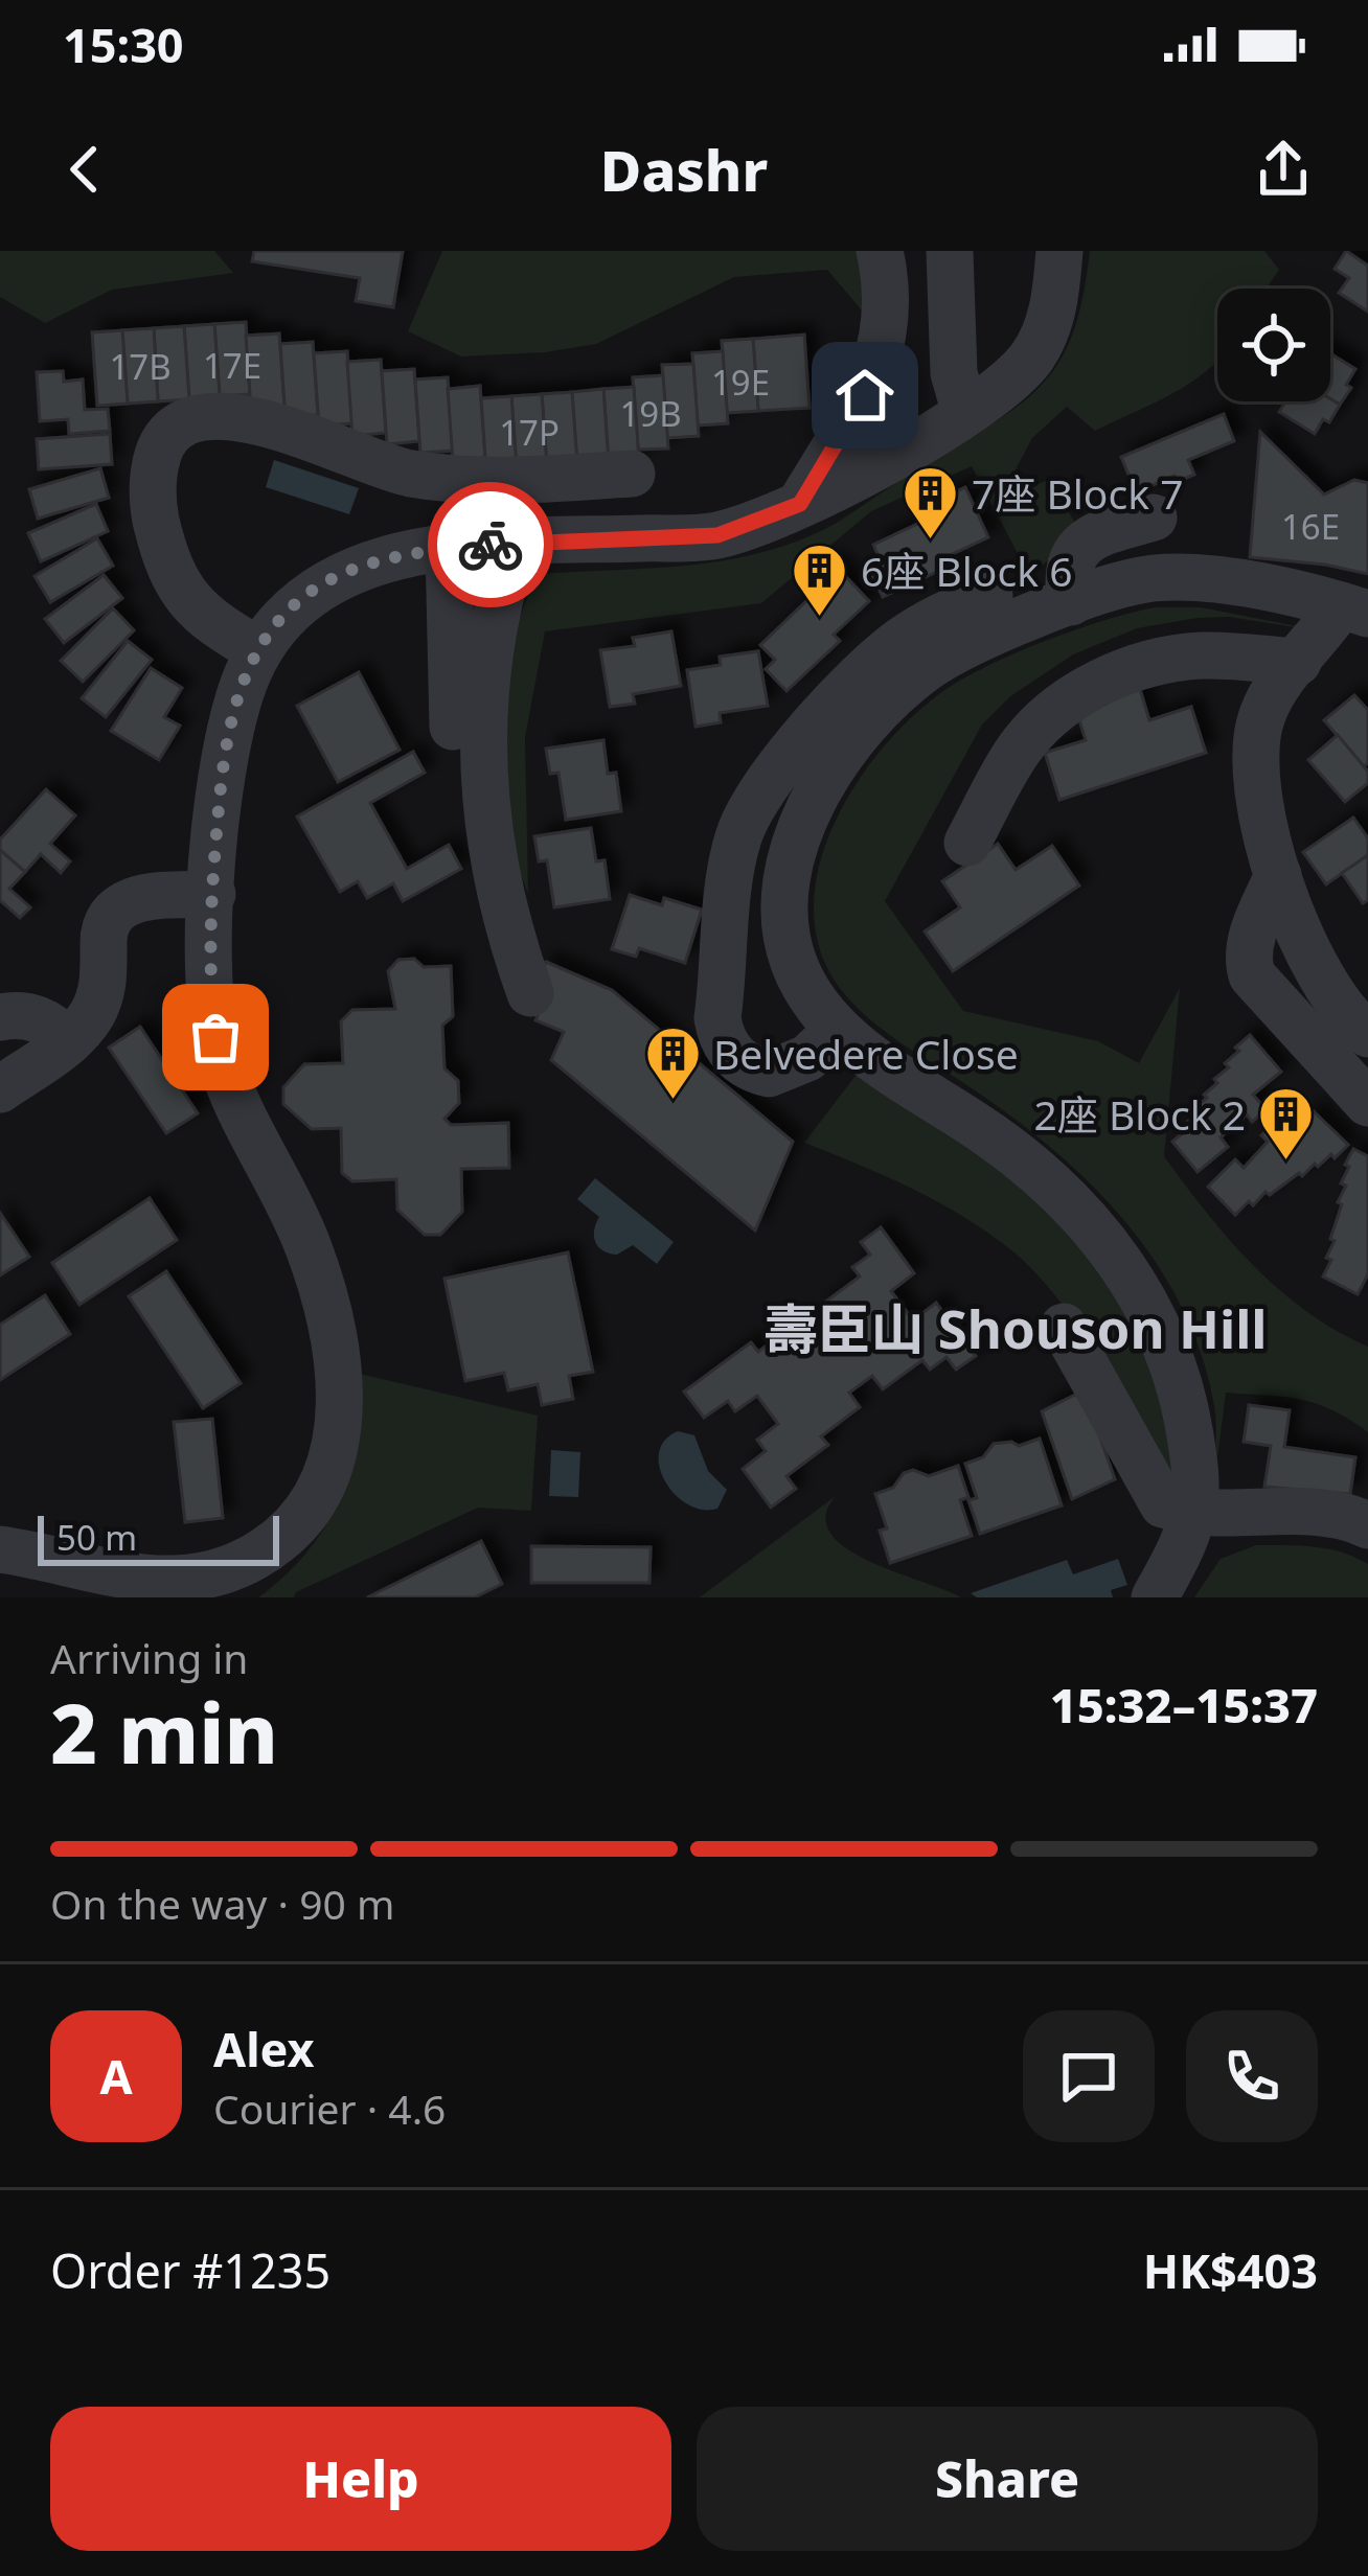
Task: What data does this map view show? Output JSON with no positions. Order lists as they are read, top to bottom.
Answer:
{
  "districts": ["壽臣山 Shouson Hill"],
  "places": {
    "building": [
      "7座 Block 7",
      "6座 Block 6",
      "Belvedere Close",
      "2座 Block 2"
    ]
  },
  "house_numbers": [
    "17E",
    "17B",
    "19E",
    "19B",
    "17P",
    "16E"
  ],
  "scale_bar": "50 m",
  "page": {
    "status": "15:30",
    "header": "Dashr",
    "scale": "50 m",
    "heading": ["2 min", "Arriving in", "15:32–15:37"],
    "panel": [
      "Alex",
      "Courier · 4.6",
      "Order #1235",
      "HK$403"
    ],
    "bar": "On the way · 90 m",
    "round": "A",
    "buttons": ["Help", "Share"]
  }
}
